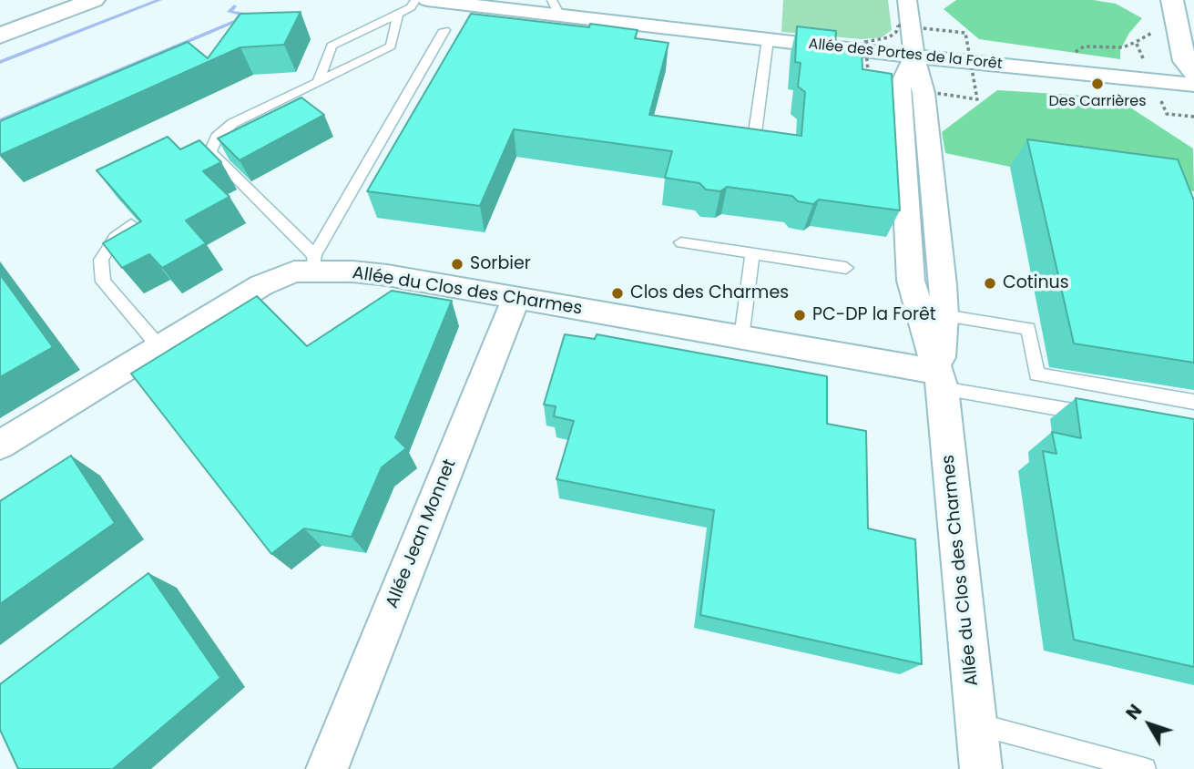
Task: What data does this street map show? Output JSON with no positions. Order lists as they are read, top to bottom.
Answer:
{
  "streets": {
    "street": ["Allée des Portes de la Forêt", "Allée du Clos des Charmes", "Allée Jean Monnet"]
  },
  "crossings": [
    ["Allée des Portes de la Forêt", "Allée du Clos des Charmes"],
    ["Allée du Clos des Charmes", "Allée Jean Monnet"]
  ],
  "places": [
    "Des Carrières",
    "Sorbier",
    "Cotinus",
    "Clos des Charmes",
    "PC-DP la Forêt"
  ],
  "north": "top left"
}
